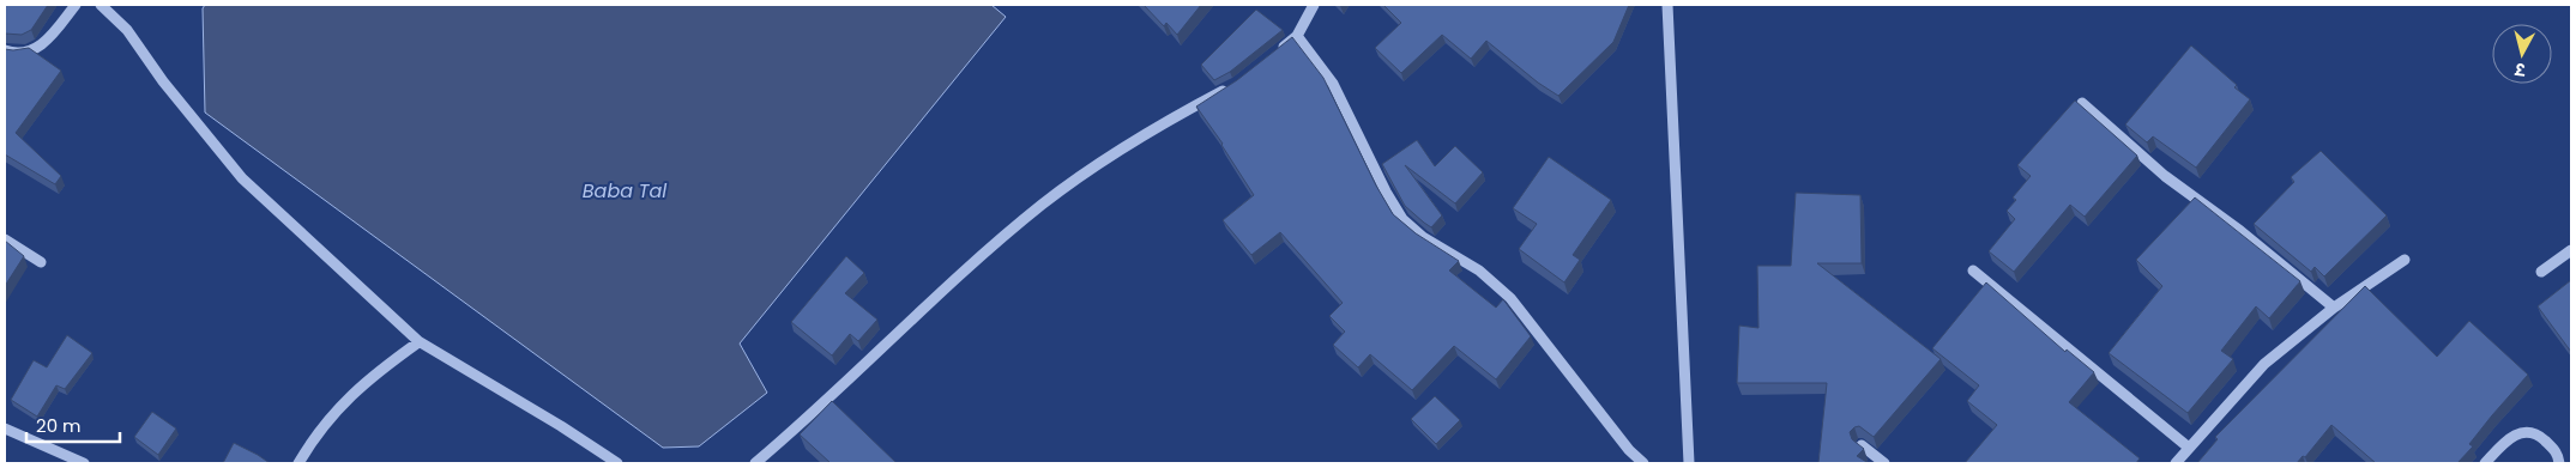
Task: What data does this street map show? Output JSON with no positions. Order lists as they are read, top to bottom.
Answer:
{
  "water": ["Baba Tal"],
  "scale_bar": "20 m",
  "north": "bottom"
}
